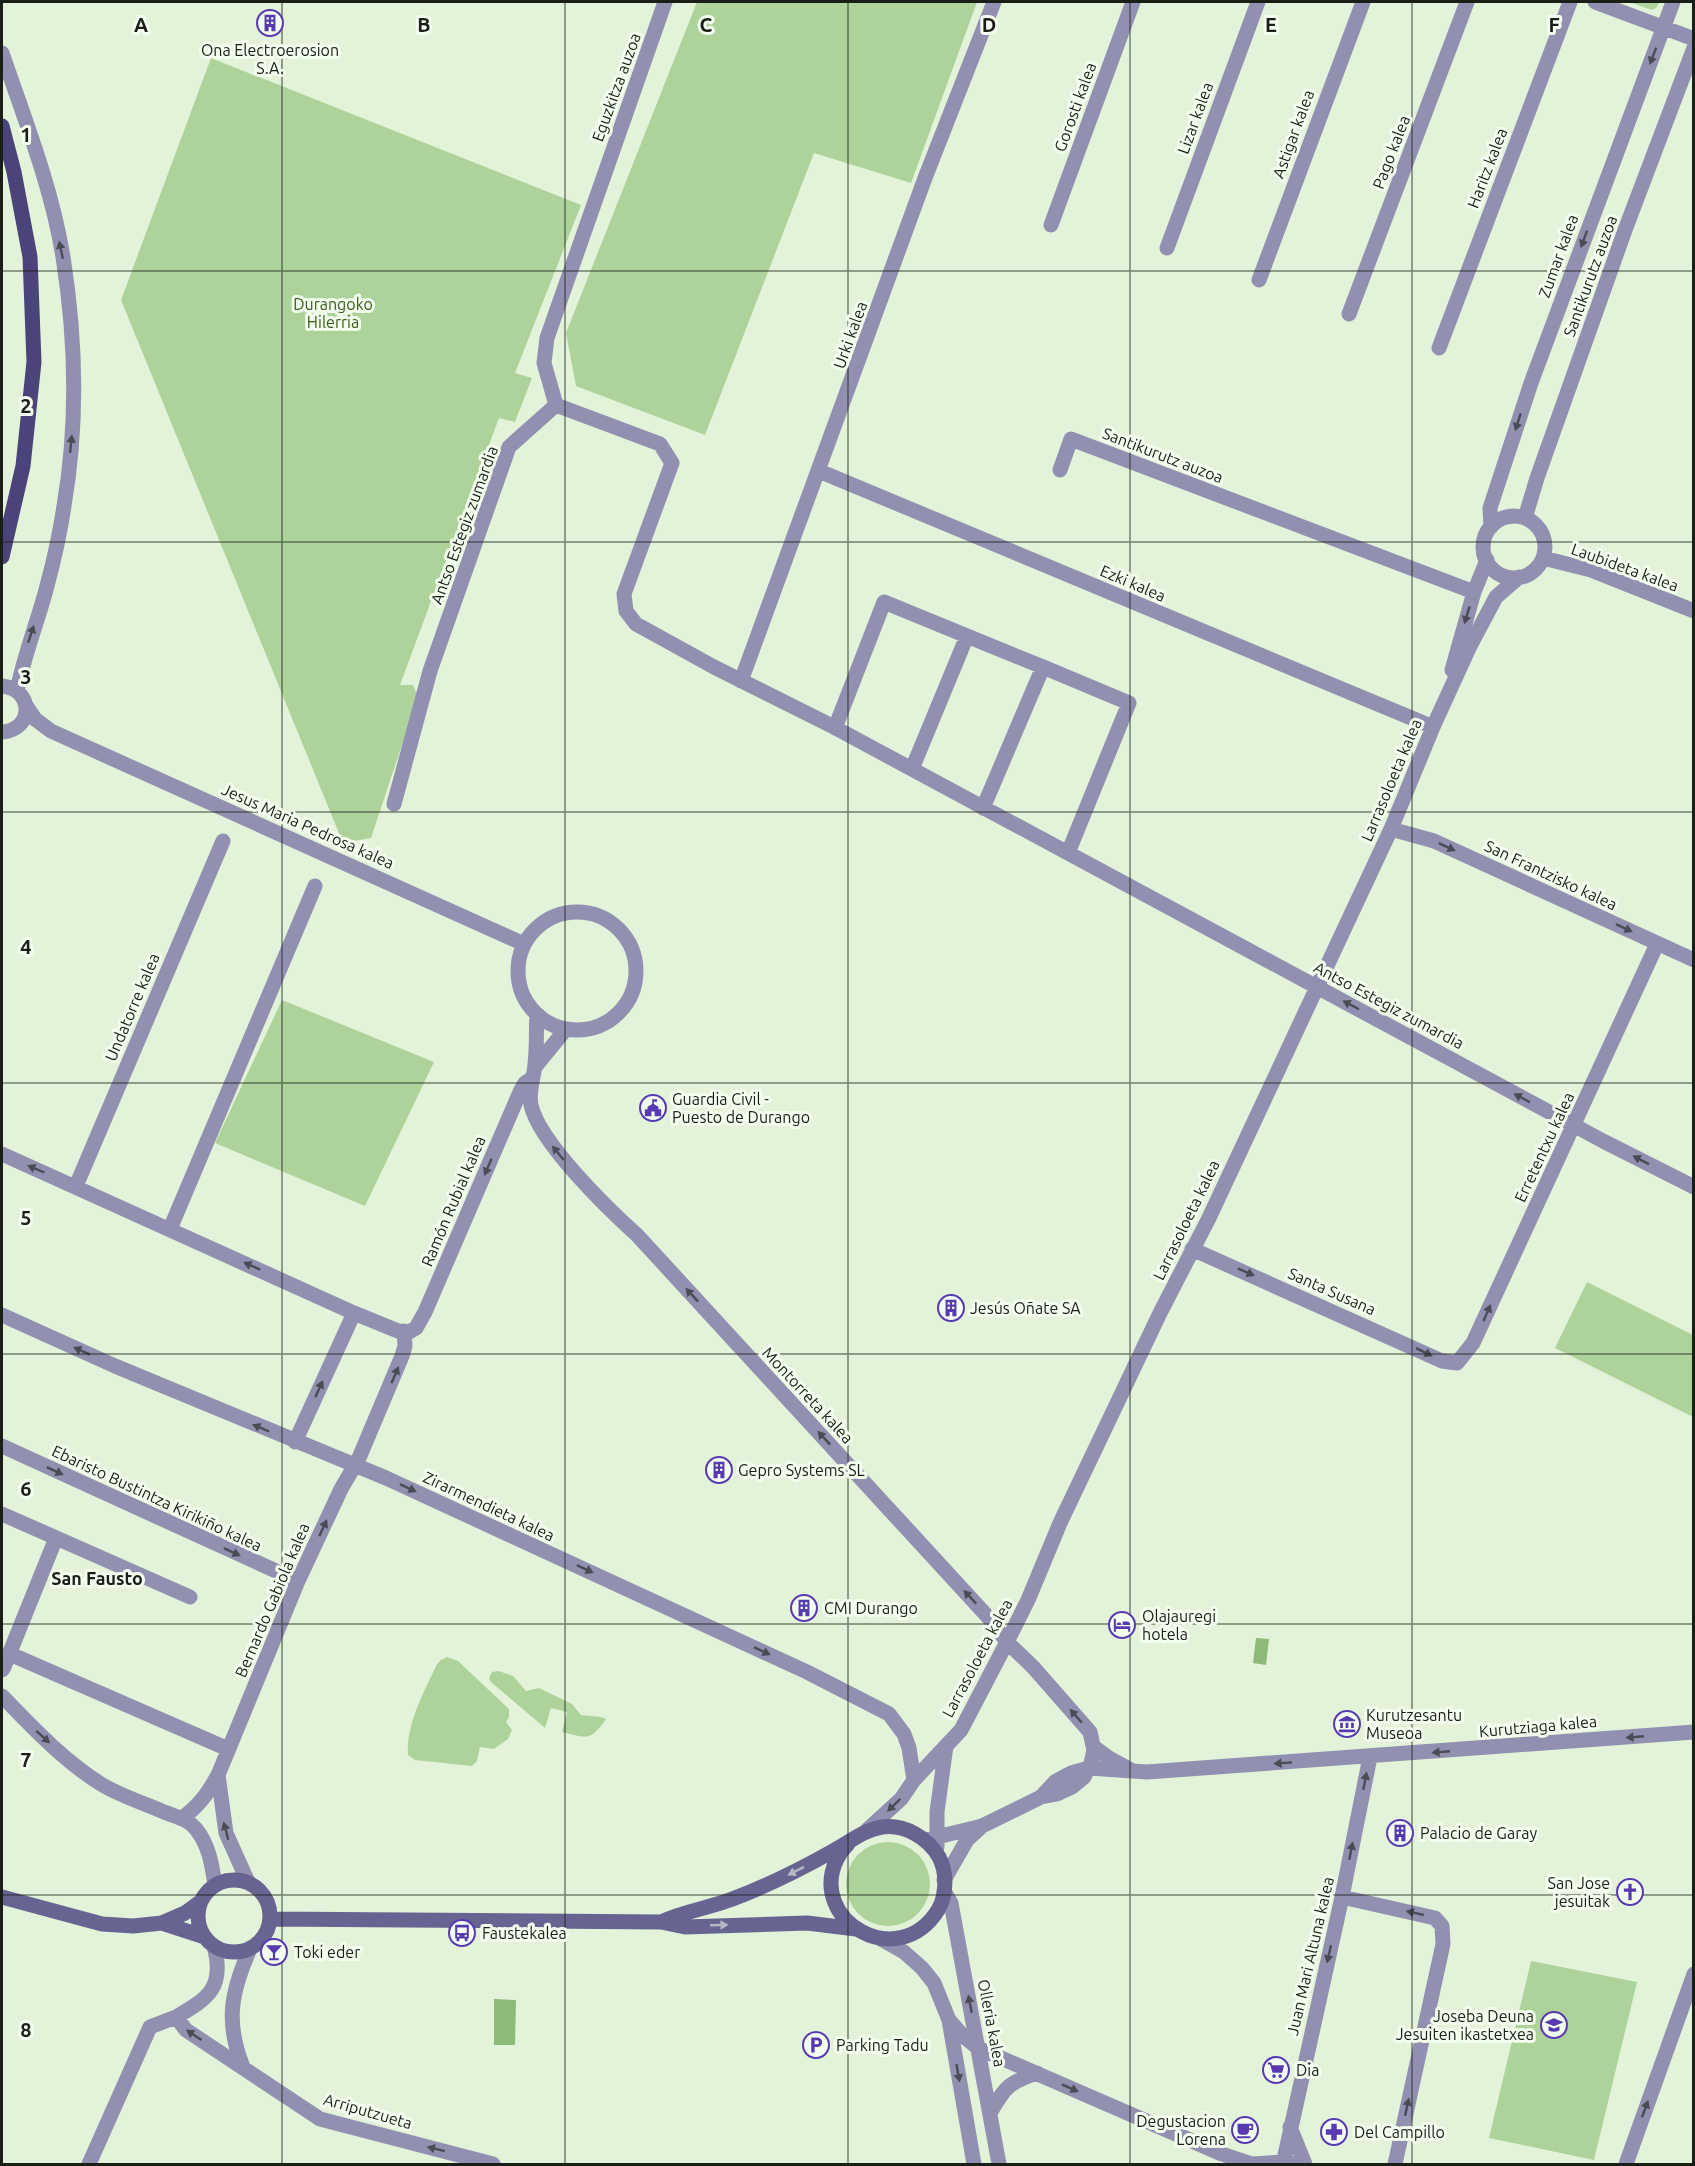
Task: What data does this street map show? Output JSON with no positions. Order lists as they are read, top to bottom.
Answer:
{
  "streets": {
    "street": [
      "Eguzkitza auzoa",
      "Gorosti kalea",
      "Lizar kalea",
      "Astigar kalea",
      "Pago kalea",
      "Haritz kalea",
      "Zumar kalea",
      "Santikurutz auzoa",
      "Urki kalea",
      "Antso Estegiz zumardia",
      "Laubideta kalea",
      "Ezki kalea",
      "Larrasoloeta kalea",
      "Jesus Maria Pedrosa kalea",
      "San Frantzisko kalea",
      "Undatorre kalea",
      "Erretentxu kalea",
      "Ramón Rubial kalea",
      "Santa Susana",
      "Montorreta kalea",
      "Ebaristo Bustintza Kirikiño kalea",
      "Zirarmendieta kalea",
      "Bernardo Gabiola kalea",
      "Kurutziaga kalea",
      "Juan Mari Altuna kalea",
      "Olleria kalea",
      "Arriputzueta"
    ]
  },
  "crossings": [
    ["Eguzkitza auzoa", "Antso Estegiz zumardia"],
    ["Zumar kalea", "Santikurutz auzoa"],
    ["Zumar kalea", "Laubideta kalea"],
    ["Santikurutz auzoa", "Laubideta kalea"],
    ["Urki kalea", "Antso Estegiz zumardia"],
    ["Urki kalea", "Ezki kalea"],
    ["Antso Estegiz zumardia", "Larrasoloeta kalea"],
    ["Antso Estegiz zumardia", "Erretentxu kalea"],
    ["Ezki kalea", "Larrasoloeta kalea"],
    ["Larrasoloeta kalea", "San Frantzisko kalea"],
    ["Larrasoloeta kalea", "Santa Susana"],
    ["Larrasoloeta kalea", "Montorreta kalea"],
    ["Larrasoloeta kalea", "Zirarmendieta kalea"],
    ["Larrasoloeta kalea", "Kurutziaga kalea"],
    ["Larrasoloeta kalea", "Olleria kalea"],
    ["Jesus Maria Pedrosa kalea", "Montorreta kalea"],
    ["San Frantzisko kalea", "Erretentxu kalea"],
    ["Erretentxu kalea", "Santa Susana"],
    ["Ramón Rubial kalea", "Montorreta kalea"],
    ["Montorreta kalea", "Kurutziaga kalea"],
    ["Ebaristo Bustintza Kirikiño kalea", "Bernardo Gabiola kalea"],
    ["Zirarmendieta kalea", "Bernardo Gabiola kalea"],
    ["Kurutziaga kalea", "Juan Mari Altuna kalea"],
    ["Kurutziaga kalea", "Olleria kalea"]
  ],
  "one_way": [
    "Zumar kalea",
    "San Frantzisko kalea",
    "Erretentxu kalea",
    "Ramón Rubial kalea",
    "Santa Susana",
    "Montorreta kalea",
    "Kurutziaga kalea",
    "Olleria kalea",
    "Arriputzueta"
  ],
  "districts": ["San Fausto"],
  "parks": ["Durangoko Hilerria"],
  "places": {
    "building": [
      "Ona Electroerosion S.A.",
      "Jesús Oñate SA",
      "Gepro Systems SL",
      "CMI Durango",
      "Palacio de Garay"
    ],
    "public building": ["Guardia Civil - Puesto de Durango"],
    "hotel": ["Olajauregi hotela"],
    "museum": ["Kurutzesantu Museoa"],
    "church": ["San Jose jesuitak"],
    "bus stop": ["Faustekalea"],
    "bar": ["Toki eder"],
    "school or university": ["Joseba Deuna Jesuiten ikastetxea"],
    "parking": ["Parking Tadu"],
    "supermarket": ["Dia"],
    "cafe": ["Degustacion Lorena"],
    "pharmacy": ["Del Campillo"]
  },
  "grid": {
    "columns": [
      "A",
      "B",
      "C",
      "D",
      "E",
      "F"
    ],
    "rows": [
      "1",
      "2",
      "3",
      "4",
      "5",
      "6",
      "7",
      "8"
    ]
  }
}
